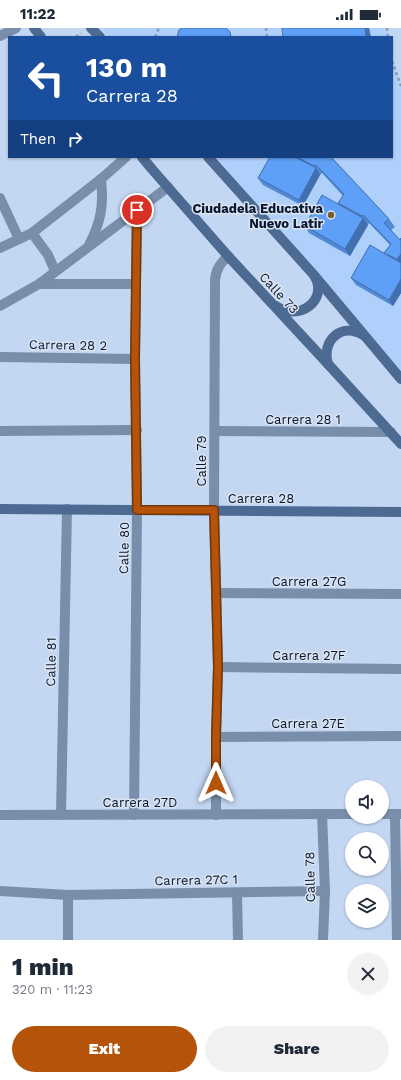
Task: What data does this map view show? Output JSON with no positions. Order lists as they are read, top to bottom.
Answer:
{
  "streets": {
    "main road": ["Calle 73", "Carrera 28"],
    "street": [
      "Carrera 28 2",
      "Carrera 28 1",
      "Calle 79",
      "Calle 80",
      "Carrera 27G",
      "Carrera 27F",
      "Calle 81",
      "Carrera 27E",
      "Carrera 27D",
      "Calle 78",
      "Carrera 27C 1"
    ]
  },
  "crossings": [
    ["Calle 73", "Carrera 28 1"],
    ["Calle 73", "Calle 79"],
    ["Carrera 28 2", "Calle 80"],
    ["Carrera 28 1", "Calle 79"],
    ["Calle 79", "Carrera 28"],
    ["Calle 79", "Carrera 27G"],
    ["Calle 79", "Carrera 27F"],
    ["Calle 79", "Carrera 27E"],
    ["Calle 79", "Carrera 27D"],
    ["Carrera 28", "Calle 80"],
    ["Carrera 28", "Calle 81"],
    ["Calle 80", "Carrera 27D"],
    ["Calle 81", "Carrera 27D"],
    ["Carrera 27D", "Calle 78"],
    ["Calle 78", "Carrera 27C 1"]
  ],
  "places": ["Ciudadela Educativa Nuevo Latir"],
  "page": {
    "status": "11:22",
    "turn": ["130 m", "Carrera 28"],
    "then": "Then",
    "heading": ["1 min", "320 m · 11:23"],
    "buttons": ["Exit", "Share"]
  }
}
